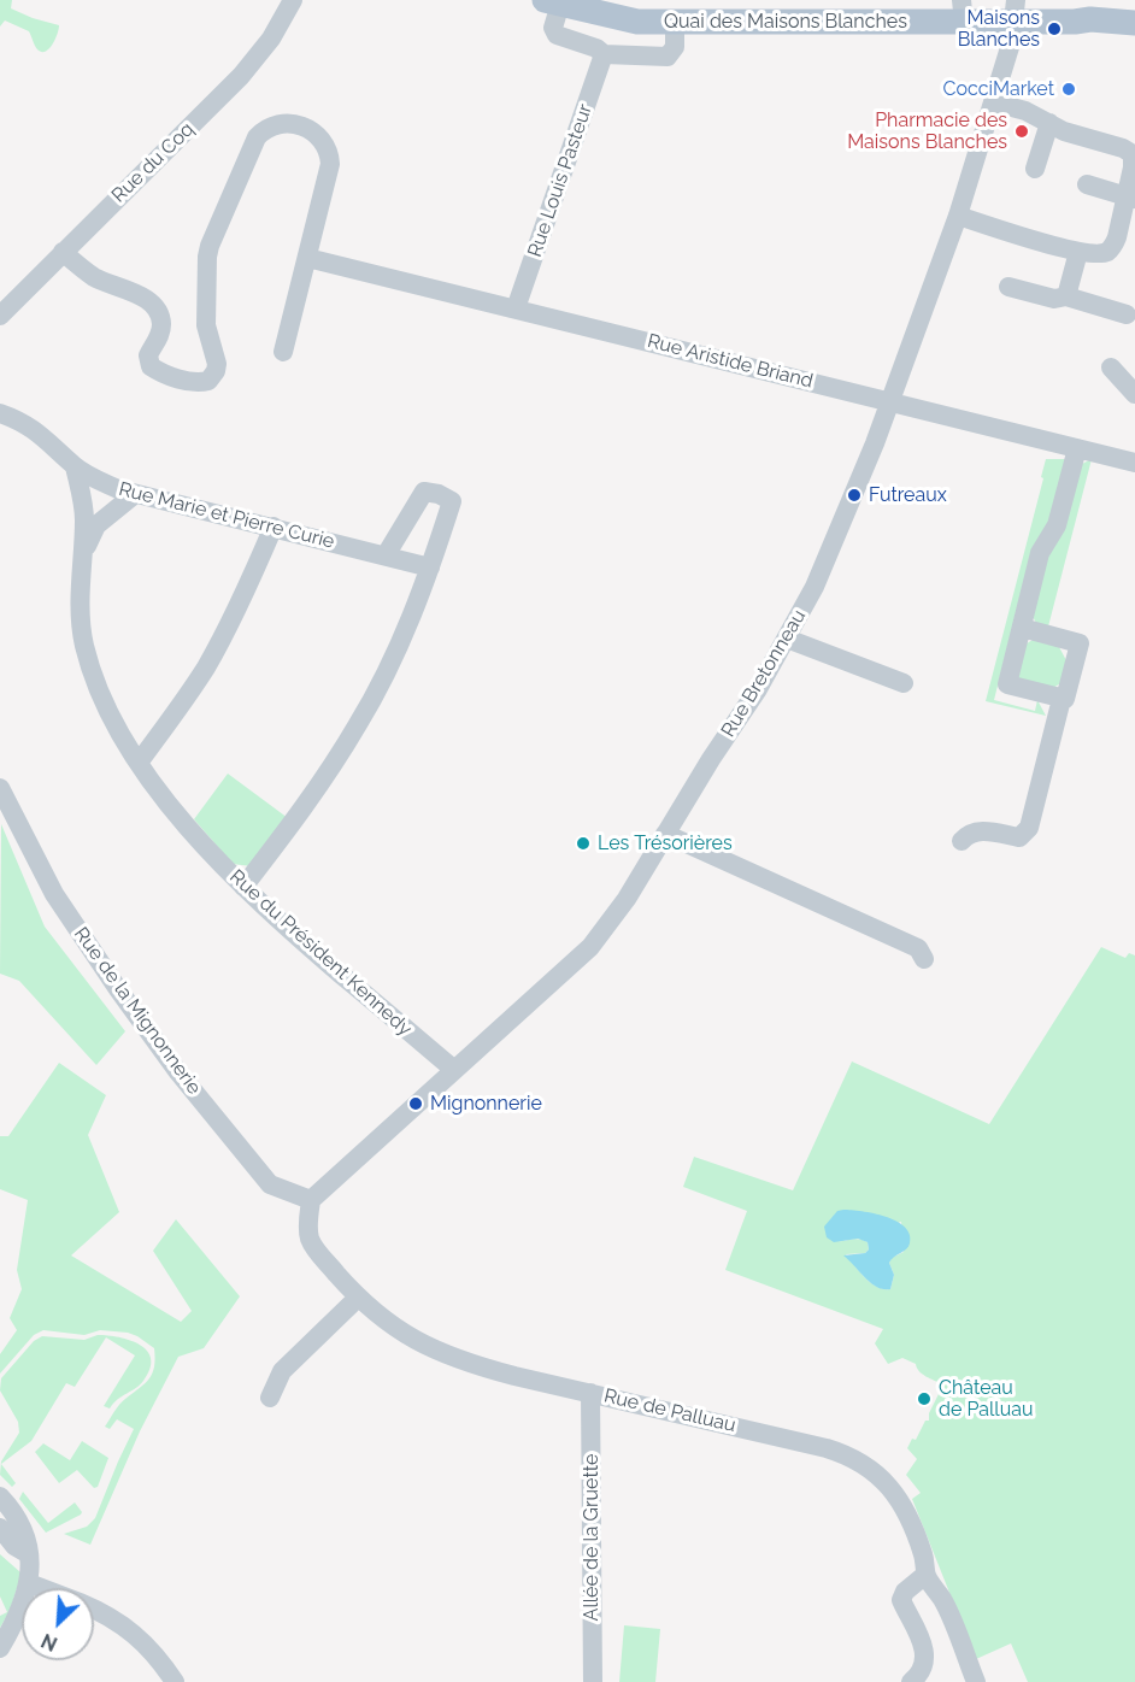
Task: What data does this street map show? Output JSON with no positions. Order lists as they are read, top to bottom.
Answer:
{
  "streets": {
    "main road": ["Quai des Maisons Blanches"],
    "street": [
      "Rue du Coq",
      "Rue Louis Pasteur",
      "Rue Aristide Briand",
      "Rue Marie et Pierre Curie",
      "Rue Bretonneau",
      "Rue du Président Kennedy",
      "Rue de la Mignonnerie",
      "Rue de Palluau",
      "Allée de la Gruette"
    ]
  },
  "crossings": [
    ["Quai des Maisons Blanches", "Rue Bretonneau"],
    ["Rue Louis Pasteur", "Rue Aristide Briand"],
    ["Rue Aristide Briand", "Rue Bretonneau"],
    ["Rue Marie et Pierre Curie", "Rue du Président Kennedy"],
    ["Rue Bretonneau", "Rue du Président Kennedy"],
    ["Rue Bretonneau", "Rue de la Mignonnerie"],
    ["Rue Bretonneau", "Rue de Palluau"],
    ["Rue de la Mignonnerie", "Rue de Palluau"],
    ["Rue de Palluau", "Allée de la Gruette"]
  ],
  "places": [
    "Maisons Blanches",
    "CocciMarket",
    "Pharmacie des Maisons Blanches",
    "Futreaux",
    "Les Trésorières",
    "Mignonnerie",
    "Château de Palluau"
  ],
  "north": "bottom left"
}
